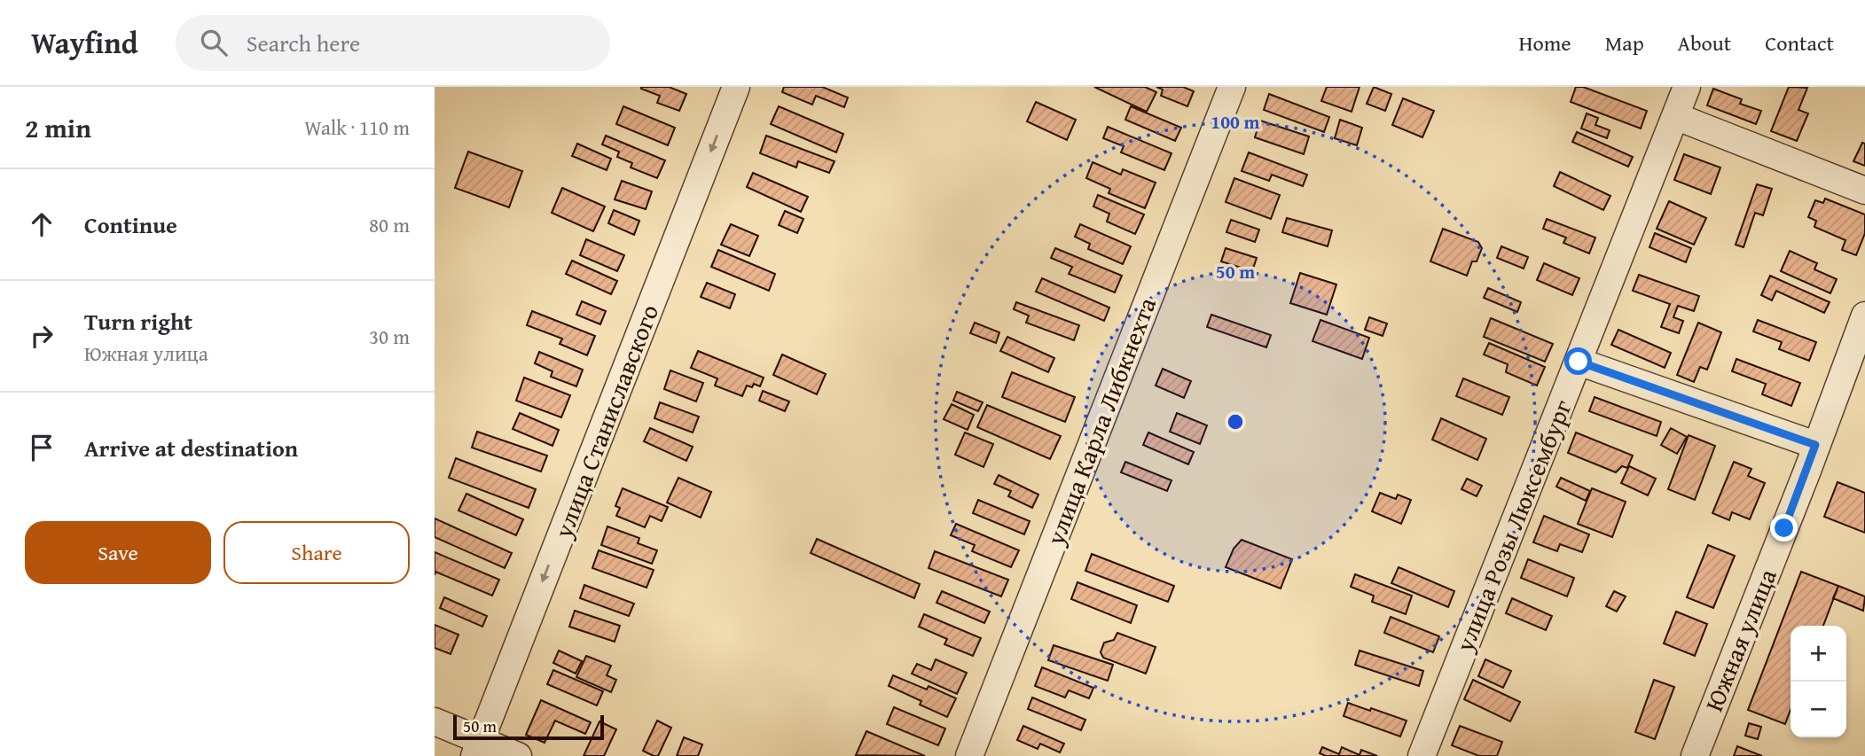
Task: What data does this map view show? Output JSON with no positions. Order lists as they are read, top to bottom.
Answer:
{
  "streets": {
    "street": [
      "улица Станиславского",
      "улица Карла Либкнехта",
      "улица Розы Люксембург",
      "Южная улица"
    ]
  },
  "one_way": ["улица Станиславского"],
  "scale_bar": "50 m",
  "page": {
    "header": "Wayfind",
    "search": "Search here",
    "nav": [
      "Home",
      "Map",
      "About",
      "Contact"
    ],
    "heading": ["2 min", "Walk · 110 m"],
    "list": [
      ["Continue", "80 m"],
      ["Turn right", "Южная улица", "30 m"],
      "Arrive at destination"
    ],
    "buttons": ["Save", "Share"],
    "map_buttons": ["+", "−"],
    "scale": "50 m"
  },
  "rings": ["100 m", "50 m"]
}
